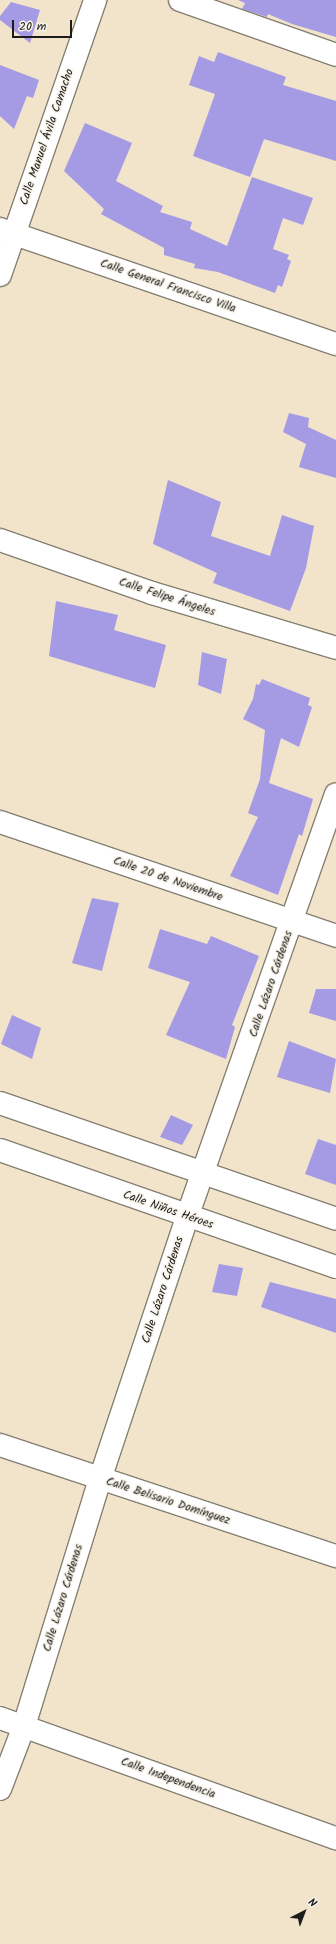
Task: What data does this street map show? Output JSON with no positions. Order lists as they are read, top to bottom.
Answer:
{
  "streets": {
    "street": [
      "Calle Manuel Ávila Camacho",
      "Calle General Francisco Villa",
      "Calle Felipe Ángeles",
      "Calle 20 de Noviembre",
      "Calle Lázaro Cárdenas",
      "Calle Niños Héroes",
      "Calle Belisario Domínguez",
      "Calle Independencia"
    ]
  },
  "crossings": [
    ["Calle Manuel Ávila Camacho", "Calle General Francisco Villa"],
    ["Calle 20 de Noviembre", "Calle Lázaro Cárdenas"],
    ["Calle Lázaro Cárdenas", "Calle Niños Héroes"],
    ["Calle Lázaro Cárdenas", "Calle Belisario Domínguez"],
    ["Calle Lázaro Cárdenas", "Calle Independencia"]
  ],
  "scale_bar": "20 m",
  "north": "top right"
}
